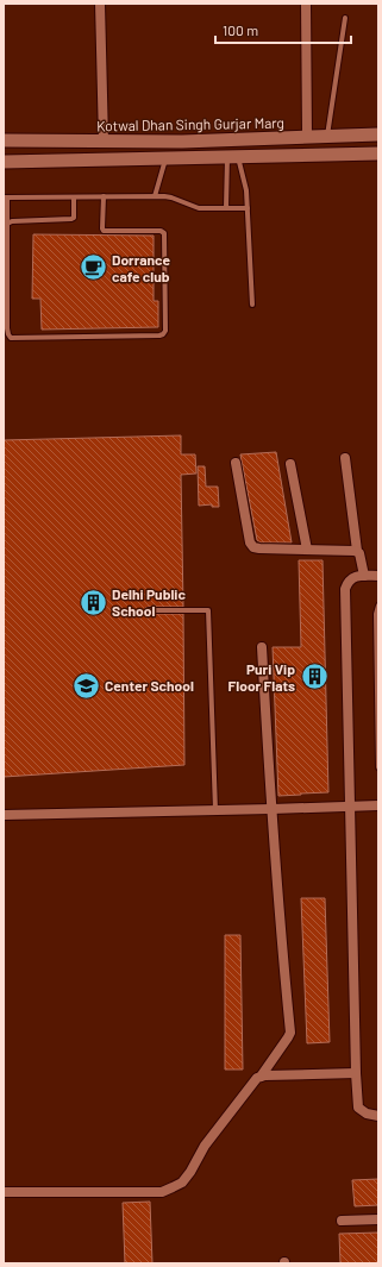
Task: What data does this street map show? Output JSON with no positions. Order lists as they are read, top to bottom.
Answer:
{
  "streets": {
    "street": ["Kotwal Dhan Singh Gurjar Marg"]
  },
  "places": {
    "cafe": ["Dorrance cafe club"],
    "building": ["Delhi Public School", "Puri Vip Floor Flats"],
    "school or university": ["Center School"]
  },
  "scale_bar": "100 m"
}
